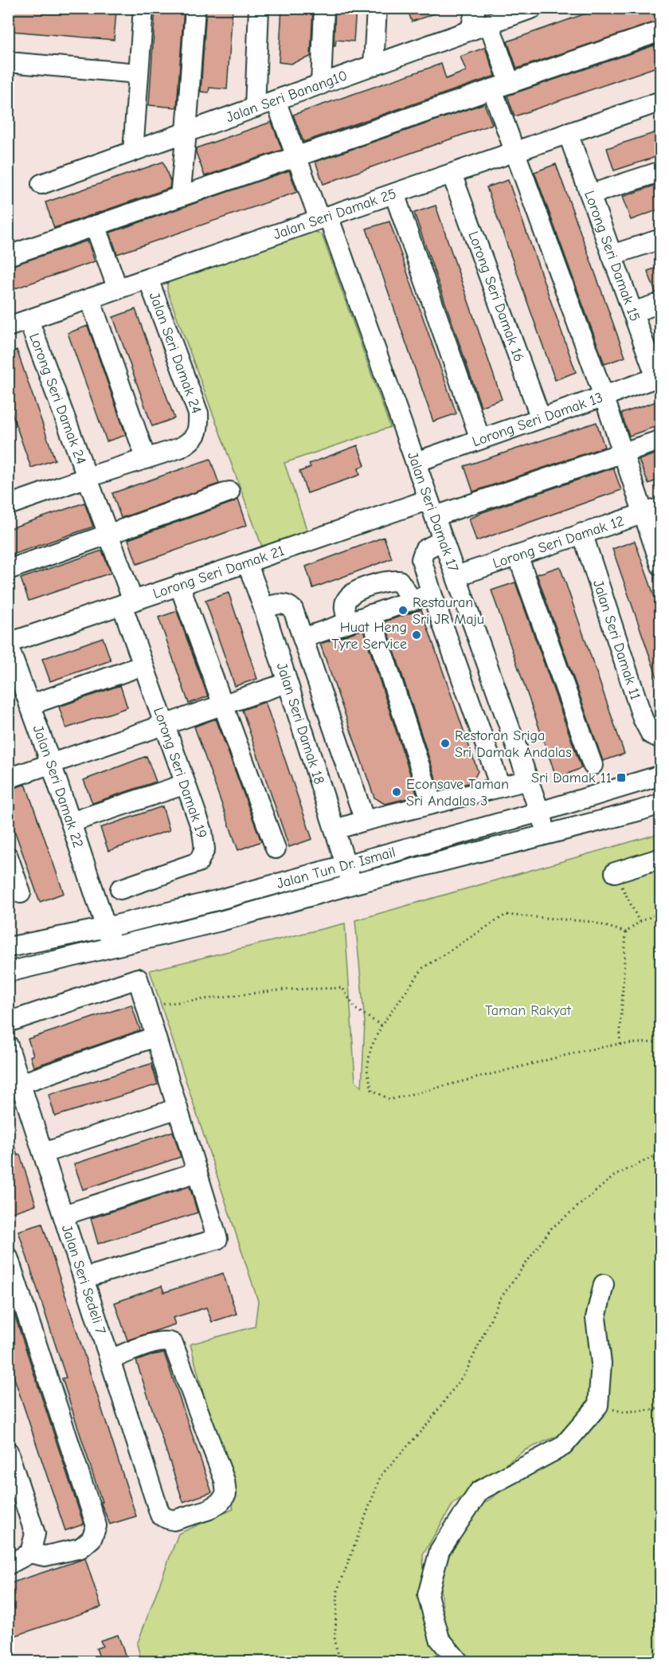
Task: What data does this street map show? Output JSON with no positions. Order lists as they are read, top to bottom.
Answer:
{
  "streets": {
    "street": [
      "Jalan Seri Banang10",
      "Jalan Seri Damak 25",
      "Lorong Seri Damak 15",
      "Lorong Seri Damak 16",
      "Jalan Seri Damak 24",
      "Lorong Seri Damak 24",
      "Lorong Seri Damak 13",
      "Jalan Seri Damak 17",
      "Lorong Seri Damak 12",
      "Lorong Seri Damak 21",
      "Jalan Seri Damak 11",
      "Jalan Seri Damak 18",
      "Lorong Seri Damak 19",
      "Jalan Seri Damak 22",
      "Jalan Tun Dr. Ismail",
      "Jalan Seri Sedeli 7"
    ]
  },
  "crossings": [
    ["Jalan Seri Banang10", "Jalan Seri Damak 17"],
    ["Jalan Seri Damak 25", "Lorong Seri Damak 15"],
    ["Jalan Seri Damak 25", "Lorong Seri Damak 16"],
    ["Jalan Seri Damak 25", "Jalan Seri Damak 24"],
    ["Jalan Seri Damak 25", "Lorong Seri Damak 24"],
    ["Jalan Seri Damak 25", "Jalan Seri Damak 17"],
    ["Lorong Seri Damak 15", "Lorong Seri Damak 13"],
    ["Lorong Seri Damak 16", "Lorong Seri Damak 13"],
    ["Lorong Seri Damak 24", "Lorong Seri Damak 19"],
    ["Lorong Seri Damak 13", "Jalan Seri Damak 17"],
    ["Jalan Seri Damak 17", "Lorong Seri Damak 12"],
    ["Jalan Seri Damak 17", "Lorong Seri Damak 21"],
    ["Jalan Seri Damak 17", "Jalan Tun Dr. Ismail"],
    ["Lorong Seri Damak 12", "Jalan Seri Damak 11"],
    ["Lorong Seri Damak 21", "Jalan Seri Damak 18"],
    ["Lorong Seri Damak 21", "Lorong Seri Damak 19"],
    ["Lorong Seri Damak 21", "Jalan Seri Damak 22"],
    ["Jalan Seri Damak 18", "Jalan Tun Dr. Ismail"],
    ["Jalan Seri Damak 22", "Jalan Tun Dr. Ismail"]
  ],
  "parks": ["Taman Rakyat"],
  "places": {
    "other": [
      "Restauran Sri JR Maju",
      "Huat Heng Tyre Service",
      "Restoran Sriga Sri Damak Andalas",
      "Econsave Taman Sri Andalas 3"
    ],
    "transit": ["Sri Damak 11"]
  }
}
